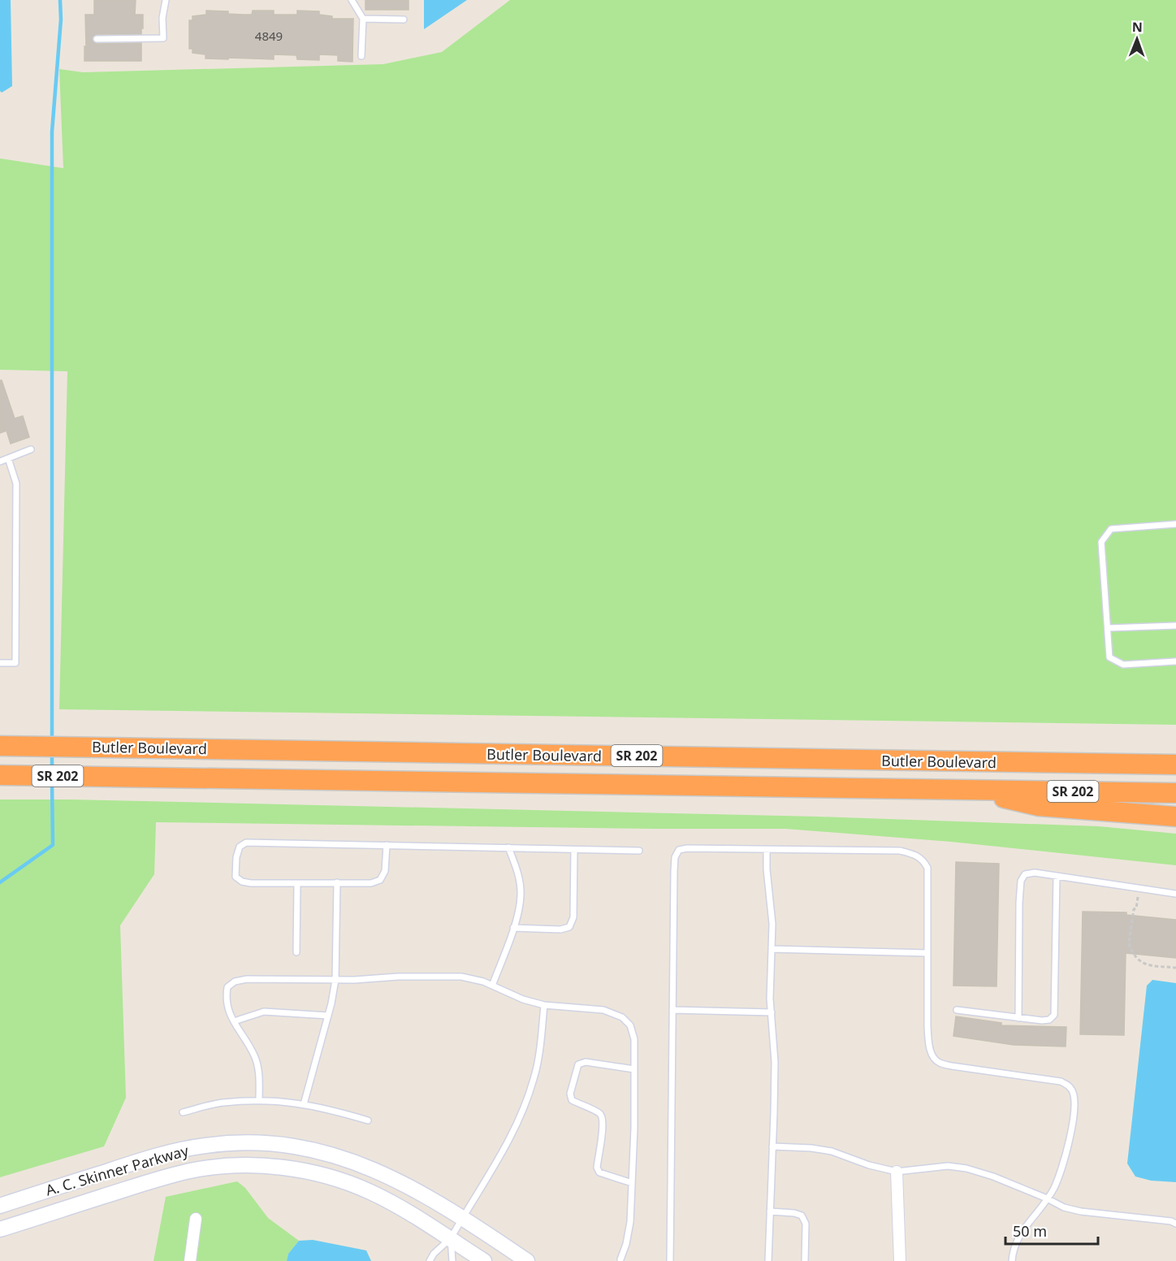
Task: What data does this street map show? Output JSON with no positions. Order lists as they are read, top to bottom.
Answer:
{
  "streets": {
    "highway": ["Butler Boulevard", "SR 202"],
    "main road": ["A. C. Skinner Parkway"]
  },
  "house_numbers": ["4849"],
  "scale_bar": "50 m",
  "north": "top"
}
